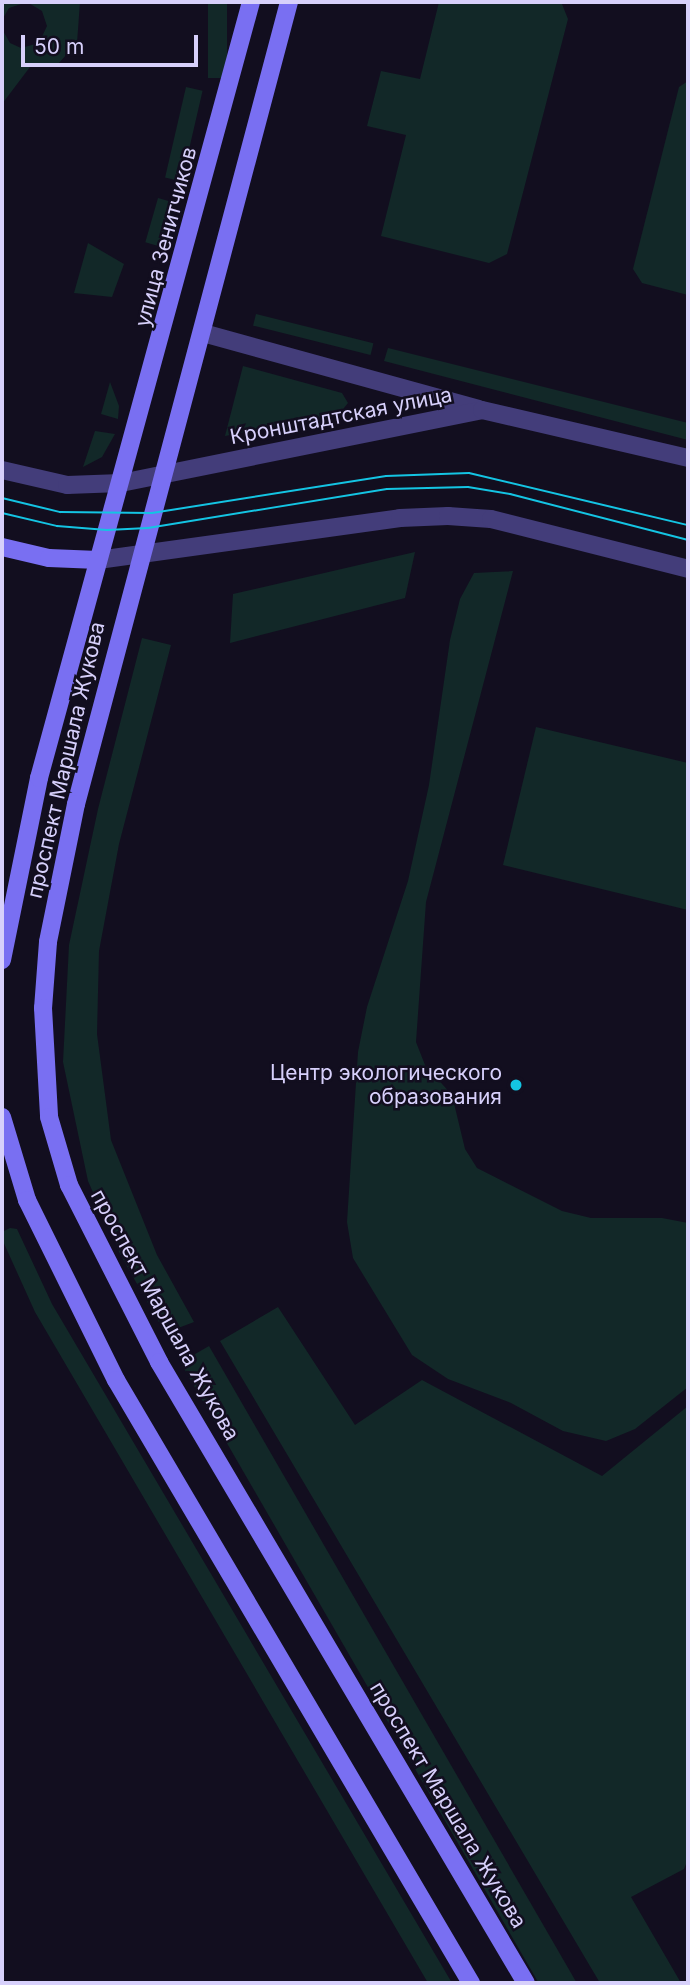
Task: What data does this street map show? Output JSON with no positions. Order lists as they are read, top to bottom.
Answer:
{
  "streets": {
    "main road": ["улица Зенитчиков", "проспект Маршала Жукова"],
    "street": ["Кронштадтская улица"]
  },
  "crossings": [
    ["улица Зенитчиков", "Кронштадтская улица"],
    ["улица Зенитчиков", "проспект Маршала Жукова"],
    ["Кронштадтская улица", "проспект Маршала Жукова"]
  ],
  "places": ["Центр экологического образования"],
  "scale_bar": "50 m"
}
